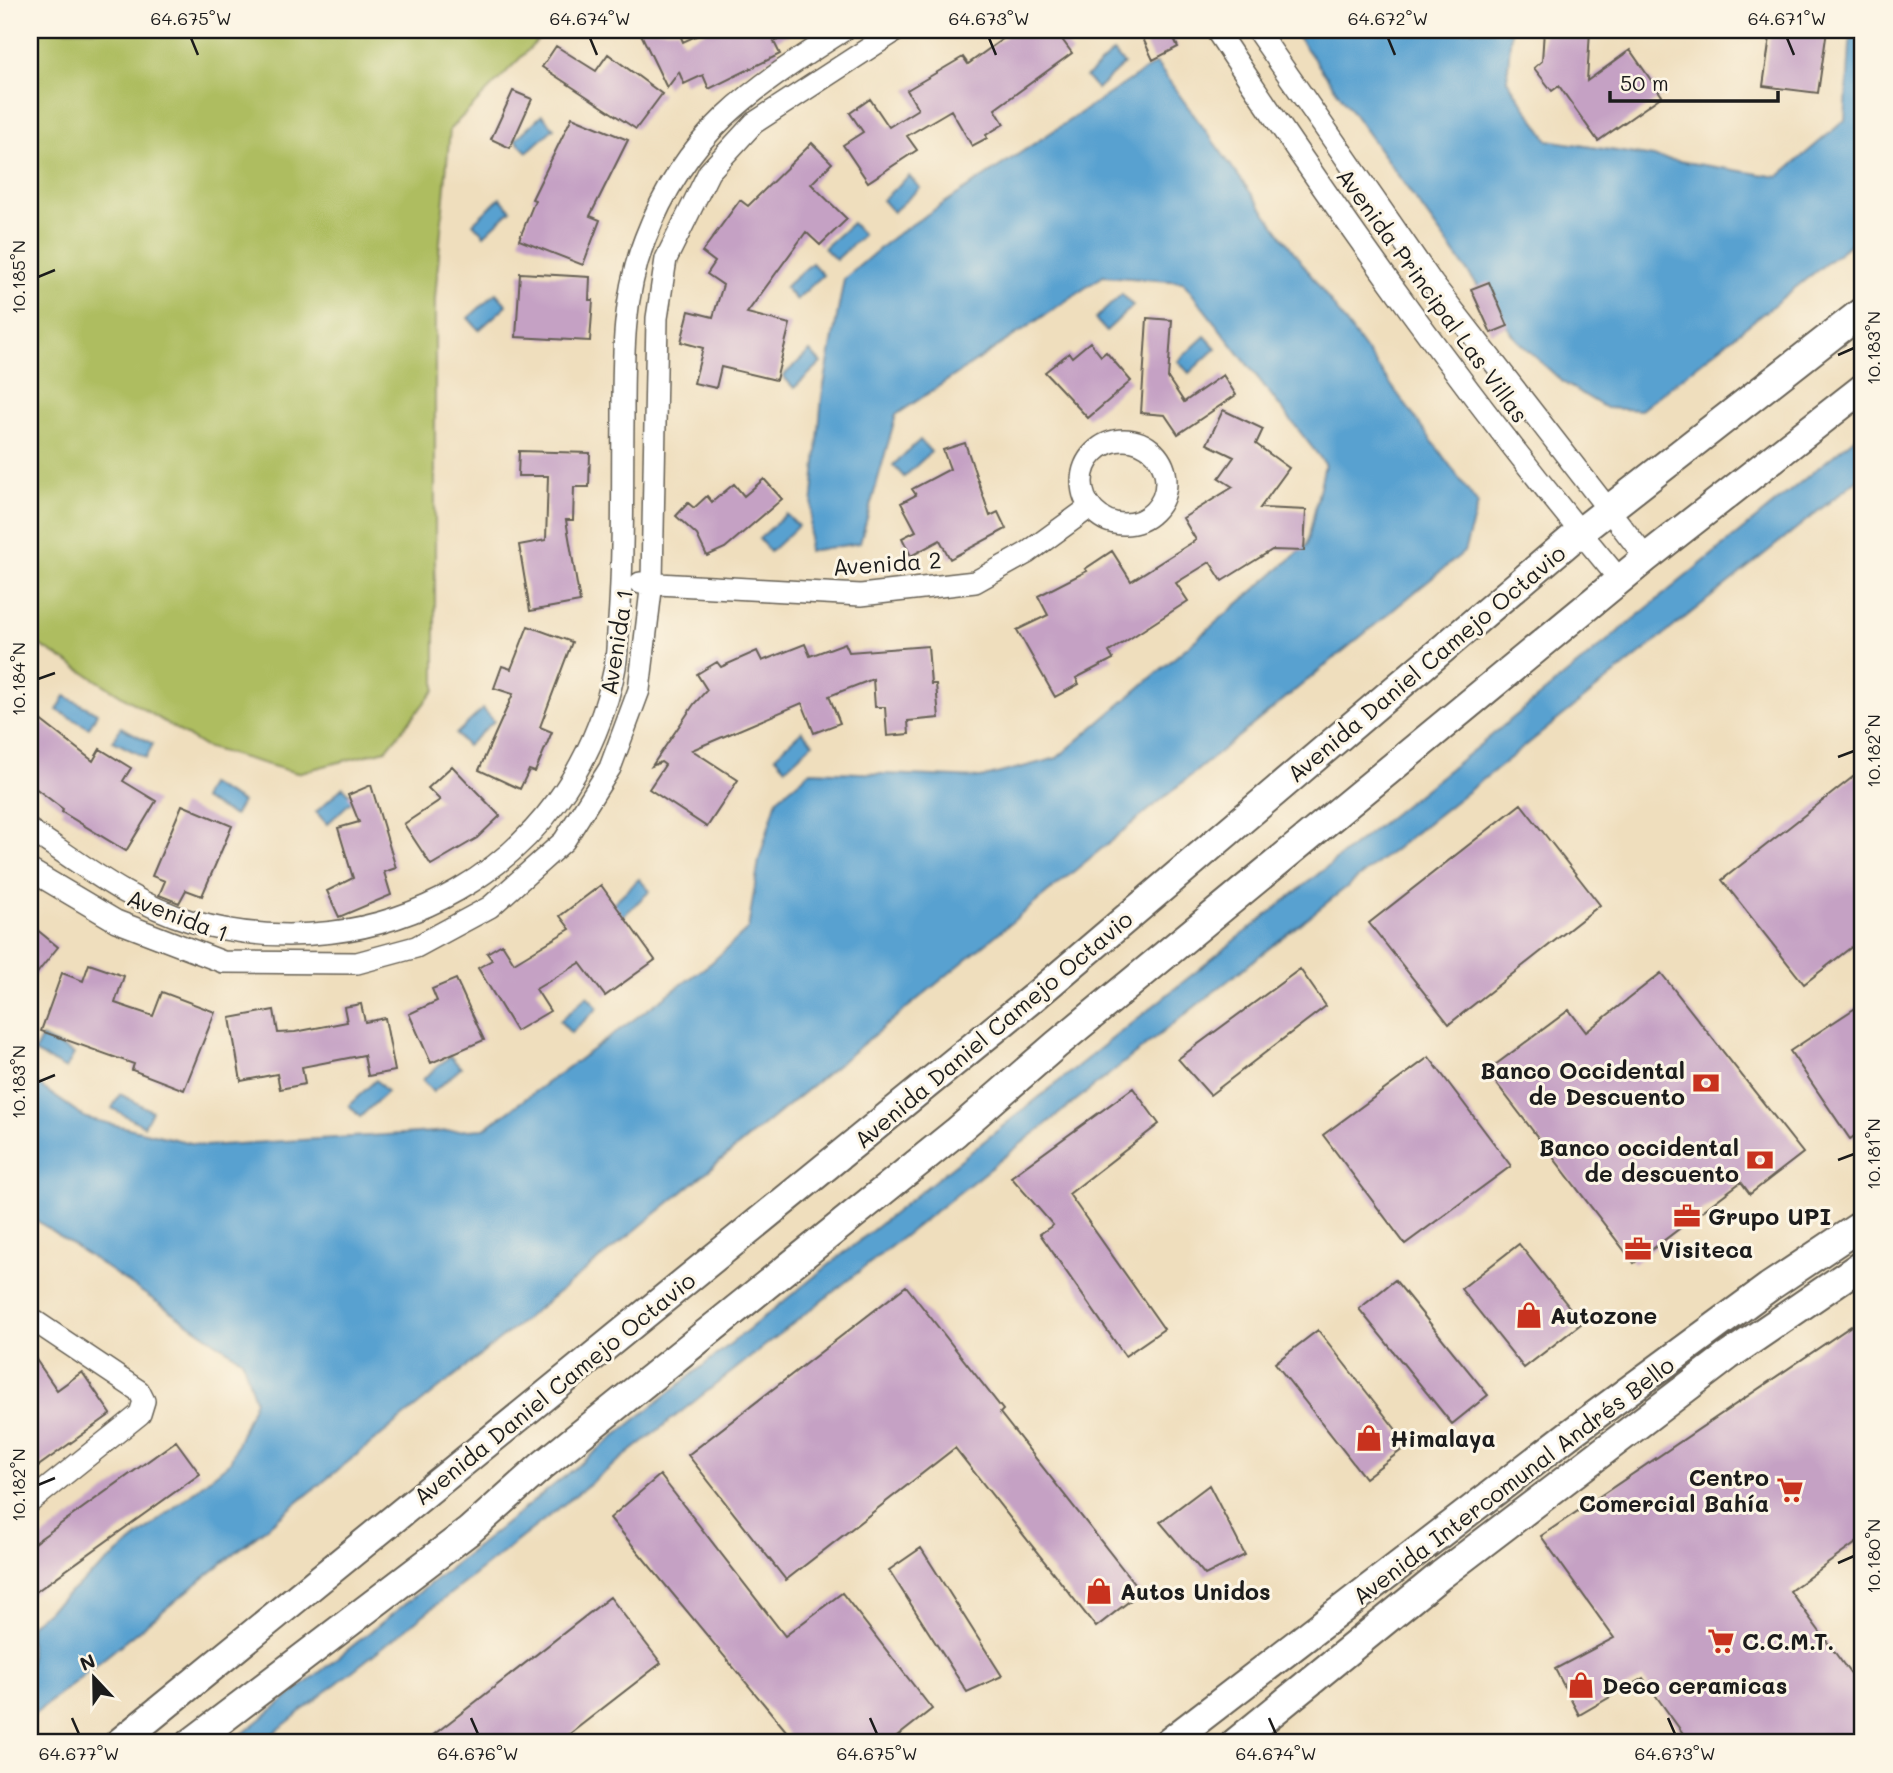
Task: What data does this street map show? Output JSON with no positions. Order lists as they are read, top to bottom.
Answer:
{
  "streets": {
    "main road": ["Avenida Daniel Camejo Octavio", "Avenida Intercomunal Andrés Bello"],
    "street": ["Avenida Principal Las Villas", "Avenida 2", "Avenida 1"]
  },
  "crossings": [
    ["Avenida Principal Las Villas", "Avenida Daniel Camejo Octavio"],
    ["Avenida 2", "Avenida 1"]
  ],
  "places": {
    "bank": ["Banco Occidental de Descuento", "Banco occidental de descuento"],
    "office": ["Grupo UPI", "Visiteca"],
    "shop": [
      "Autozone",
      "Himalaya",
      "Autos Unidos",
      "Deco ceramicas"
    ],
    "supermarket": ["Centro Comercial Bahía", "C.C.M.T."]
  },
  "scale_bar": "50 m",
  "north": "top",
  "coordinates": [
    "64.675°W",
    "64.674°W",
    "64.673°W",
    "64.672°W",
    "64.671°W",
    "10.185°N",
    "10.183°N",
    "10.184°N",
    "10.182°N",
    "10.181°N",
    "10.180°N",
    "64.677°W",
    "64.676°W"
  ]
}
